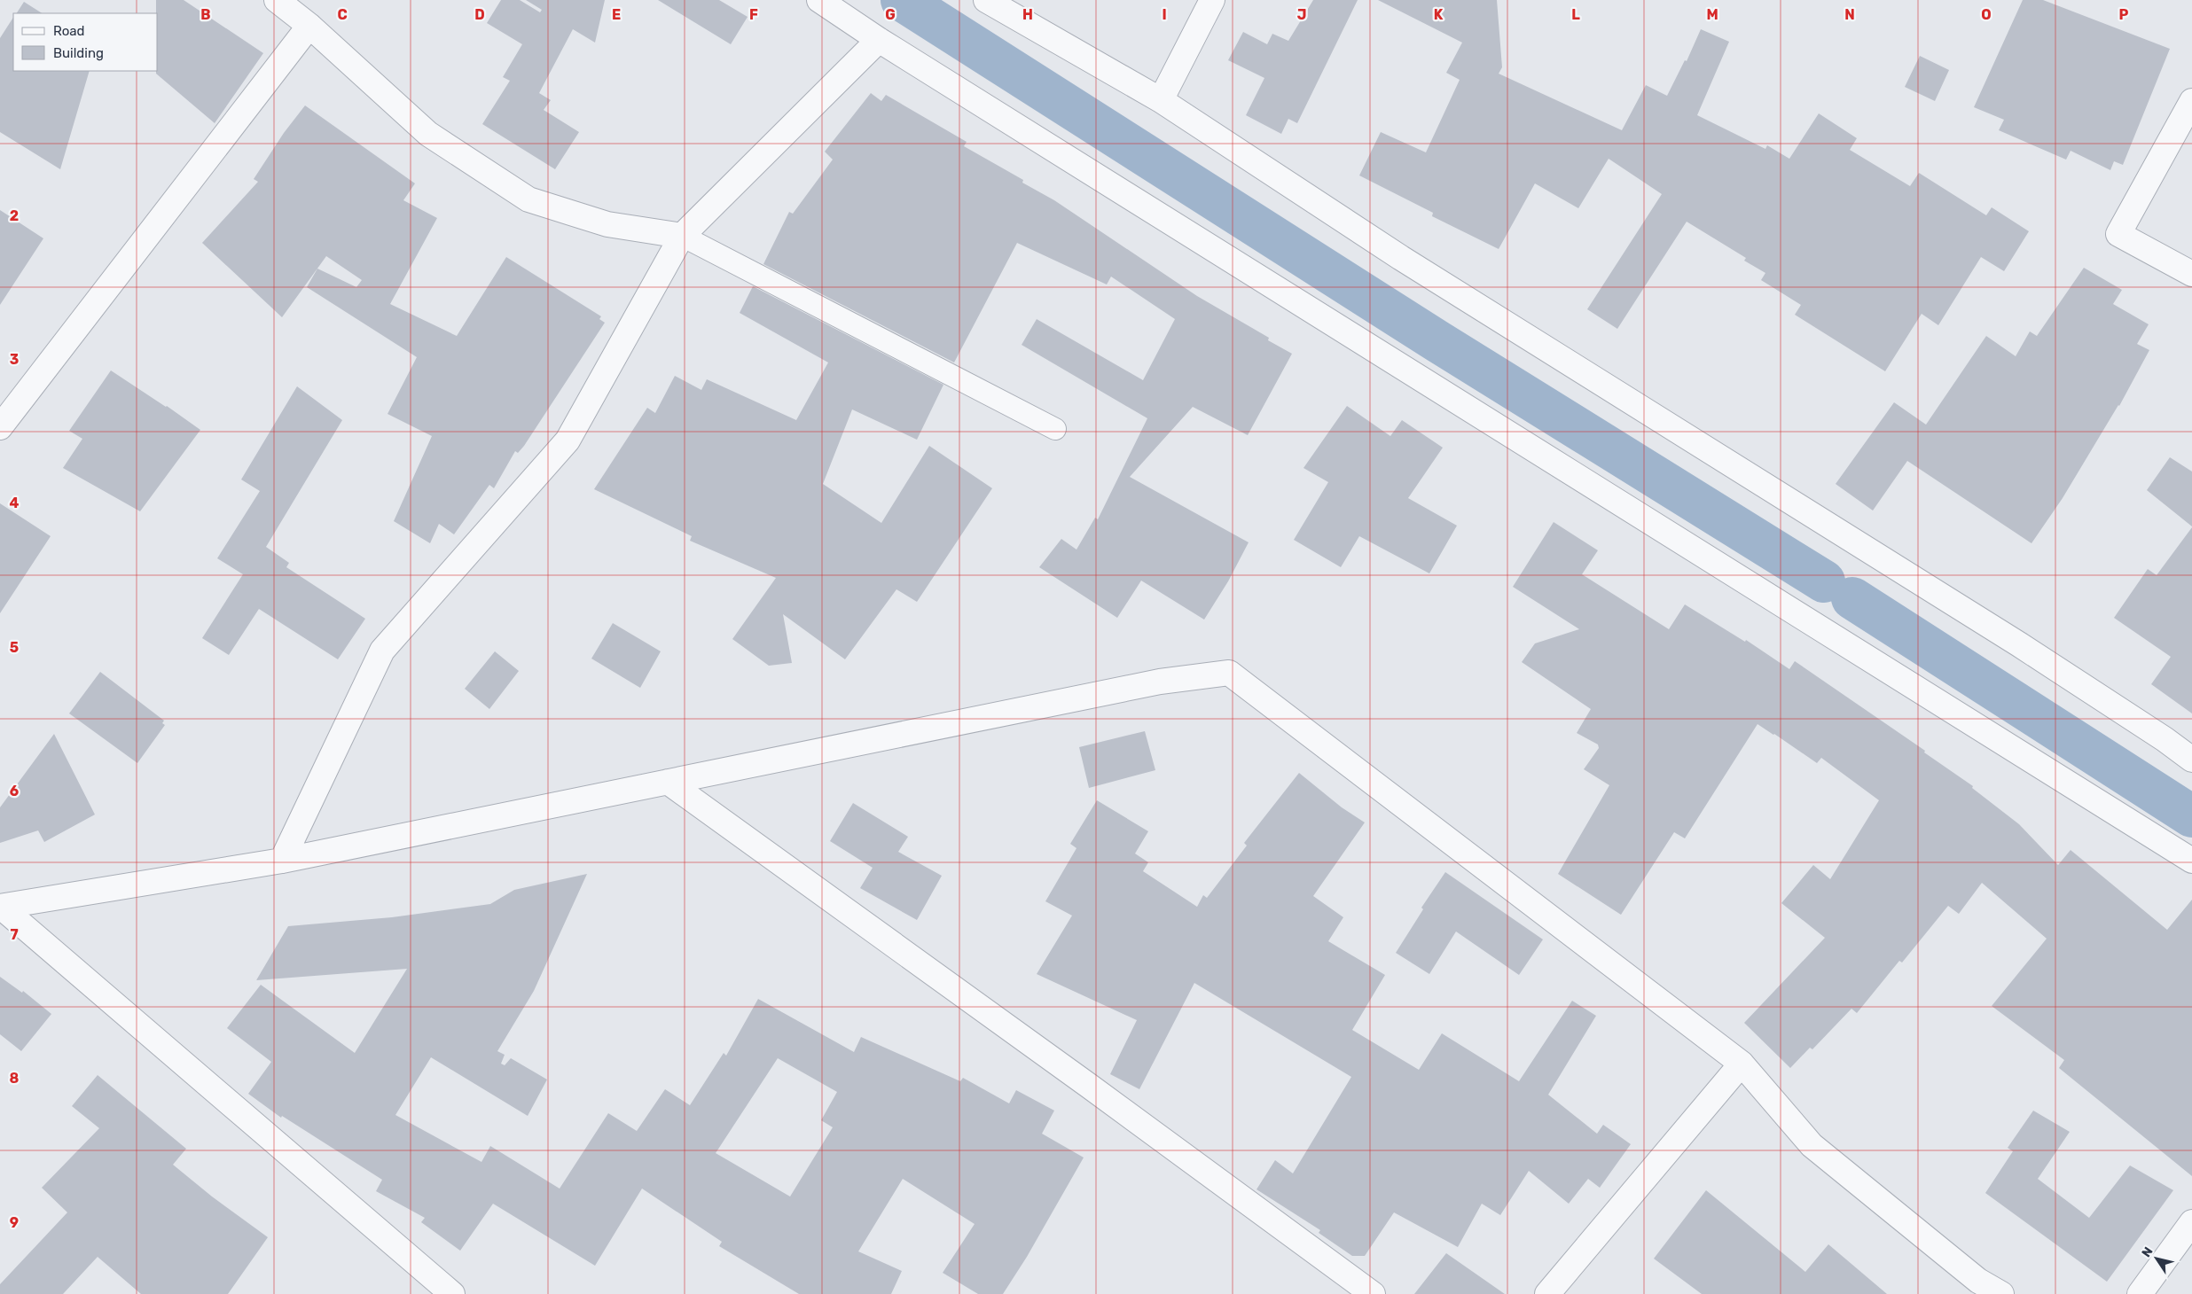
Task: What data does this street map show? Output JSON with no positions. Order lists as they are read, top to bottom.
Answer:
{
  "legend": ["Road", "Building"],
  "north": "top left",
  "grid": {
    "columns": [
      "B",
      "C",
      "D",
      "E",
      "F",
      "G",
      "H",
      "I",
      "J",
      "K",
      "L",
      "M",
      "N",
      "O",
      "P"
    ],
    "rows": [
      "2",
      "3",
      "4",
      "5",
      "6",
      "7",
      "8",
      "9"
    ]
  }
}
